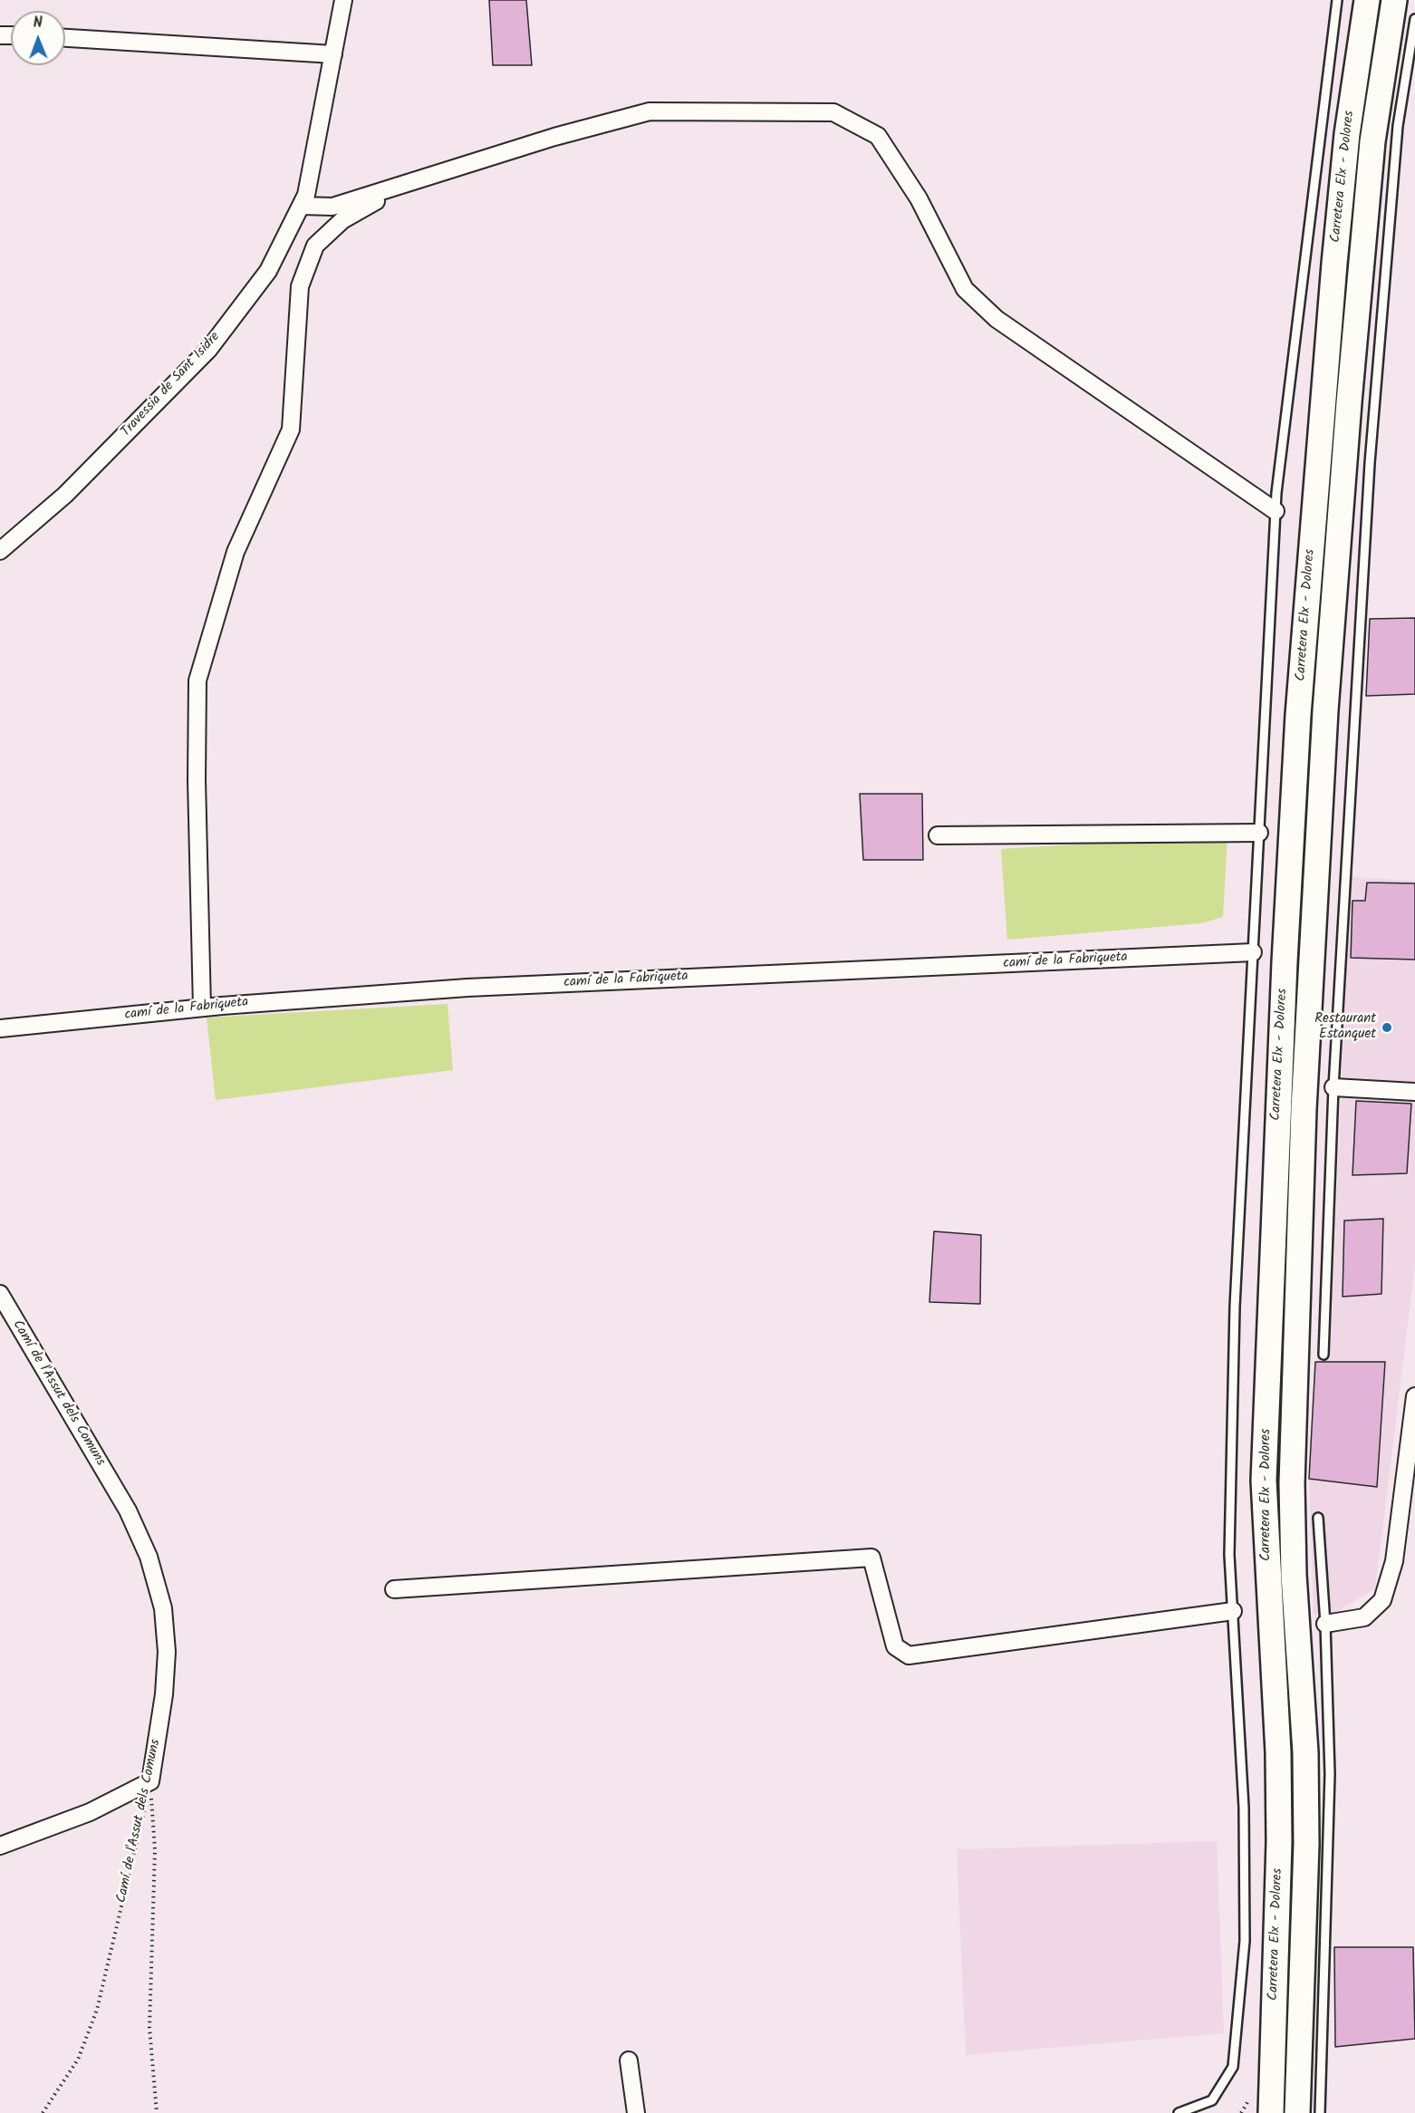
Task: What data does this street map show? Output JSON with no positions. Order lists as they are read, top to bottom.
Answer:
{
  "streets": {
    "main road": ["Carretera Elx - Dolores"],
    "street": ["Travessia de Sant Isidre", "camí de la Fabriqueta", "Camí de l'Assut dels Comuns"]
  },
  "places": ["Restaurant Estanquet"],
  "north": "top"
}
